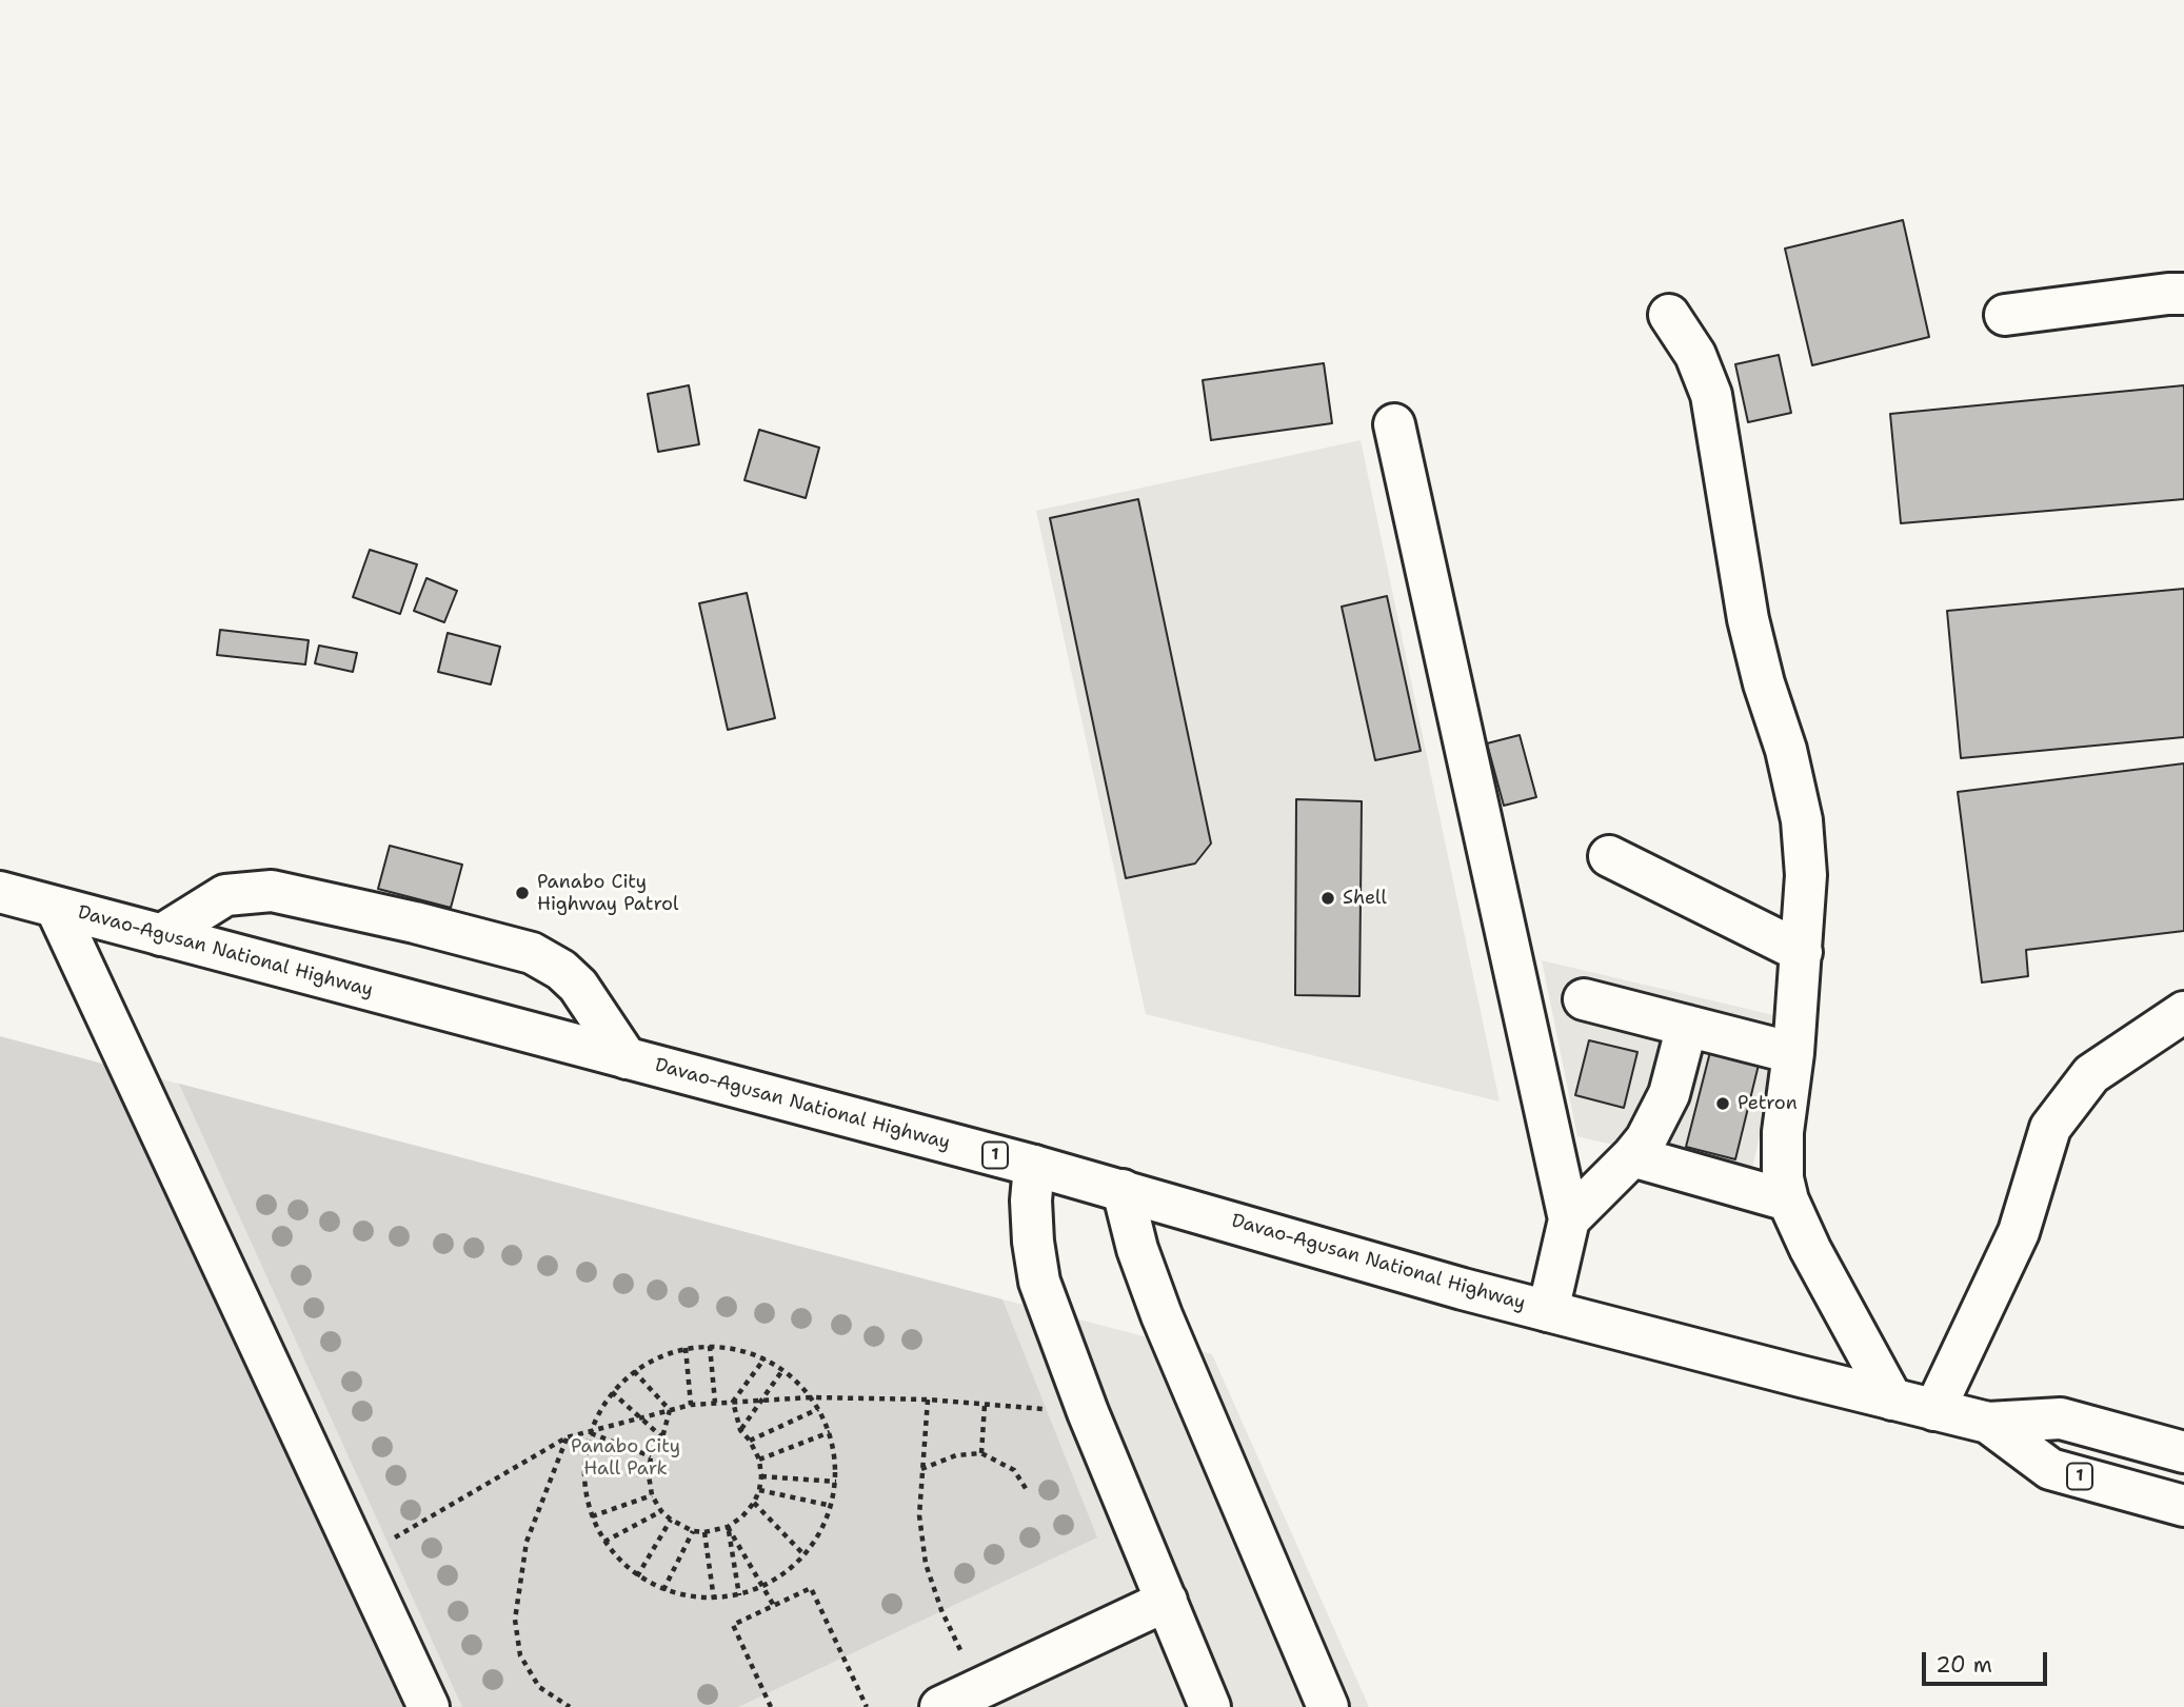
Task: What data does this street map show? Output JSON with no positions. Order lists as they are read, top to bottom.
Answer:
{
  "streets": {
    "main road": ["Davao-Agusan National Highway", "1"]
  },
  "parks": ["Panabo City Hall Park"],
  "places": ["Panabo City Highway Patrol", "Shell", "Petron"],
  "scale_bar": "20 m"
}
